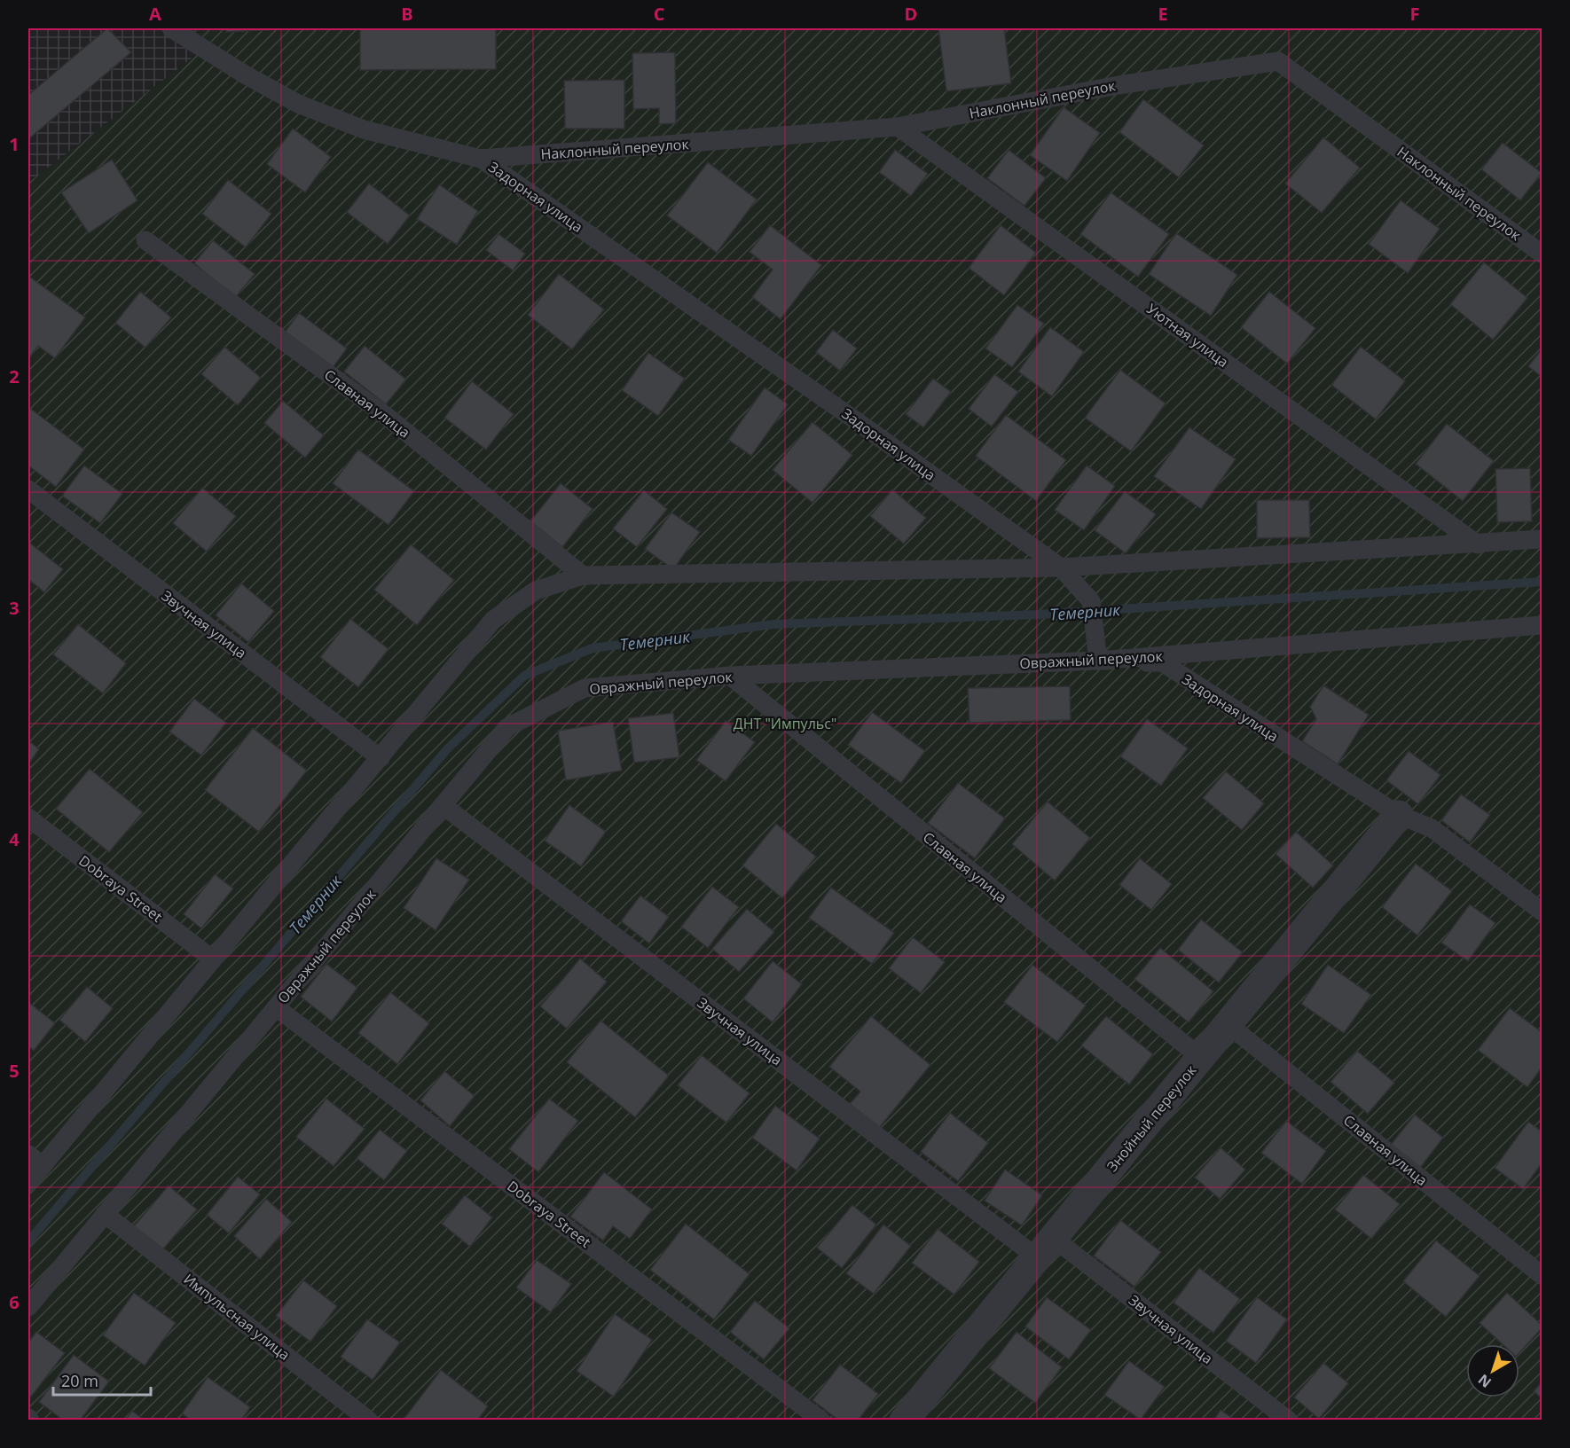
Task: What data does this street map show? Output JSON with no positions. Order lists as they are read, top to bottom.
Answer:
{
  "streets": {
    "street": ["Знойный переулок"],
    "lane": [
      "Наклонный переулок",
      "Задорная улица",
      "Уютная улица",
      "Славная улица",
      "Звучная улица",
      "Овражный переулок",
      "Dobraya Street",
      "Импульсная улица"
    ]
  },
  "crossings": [
    ["Наклонный переулок", "Задорная улица"],
    ["Наклонный переулок", "Уютная улица"],
    ["Задорная улица", "Овражный переулок"],
    ["Задорная улица", "Знойный переулок"],
    ["Славная улица", "Овражный переулок"],
    ["Славная улица", "Знойный переулок"],
    ["Звучная улица", "Овражный переулок"],
    ["Звучная улица", "Знойный переулок"],
    ["Овражный переулок", "Dobraya Street"],
    ["Овражный переулок", "Импульсная улица"]
  ],
  "water": ["Темерник"],
  "parks": ["ДНТ \"Импульс\""],
  "scale_bar": "20 m",
  "north": "bottom left",
  "grid": {
    "columns": [
      "A",
      "B",
      "C",
      "D",
      "E",
      "F"
    ],
    "rows": [
      "1",
      "2",
      "3",
      "4",
      "5",
      "6"
    ]
  }
}
